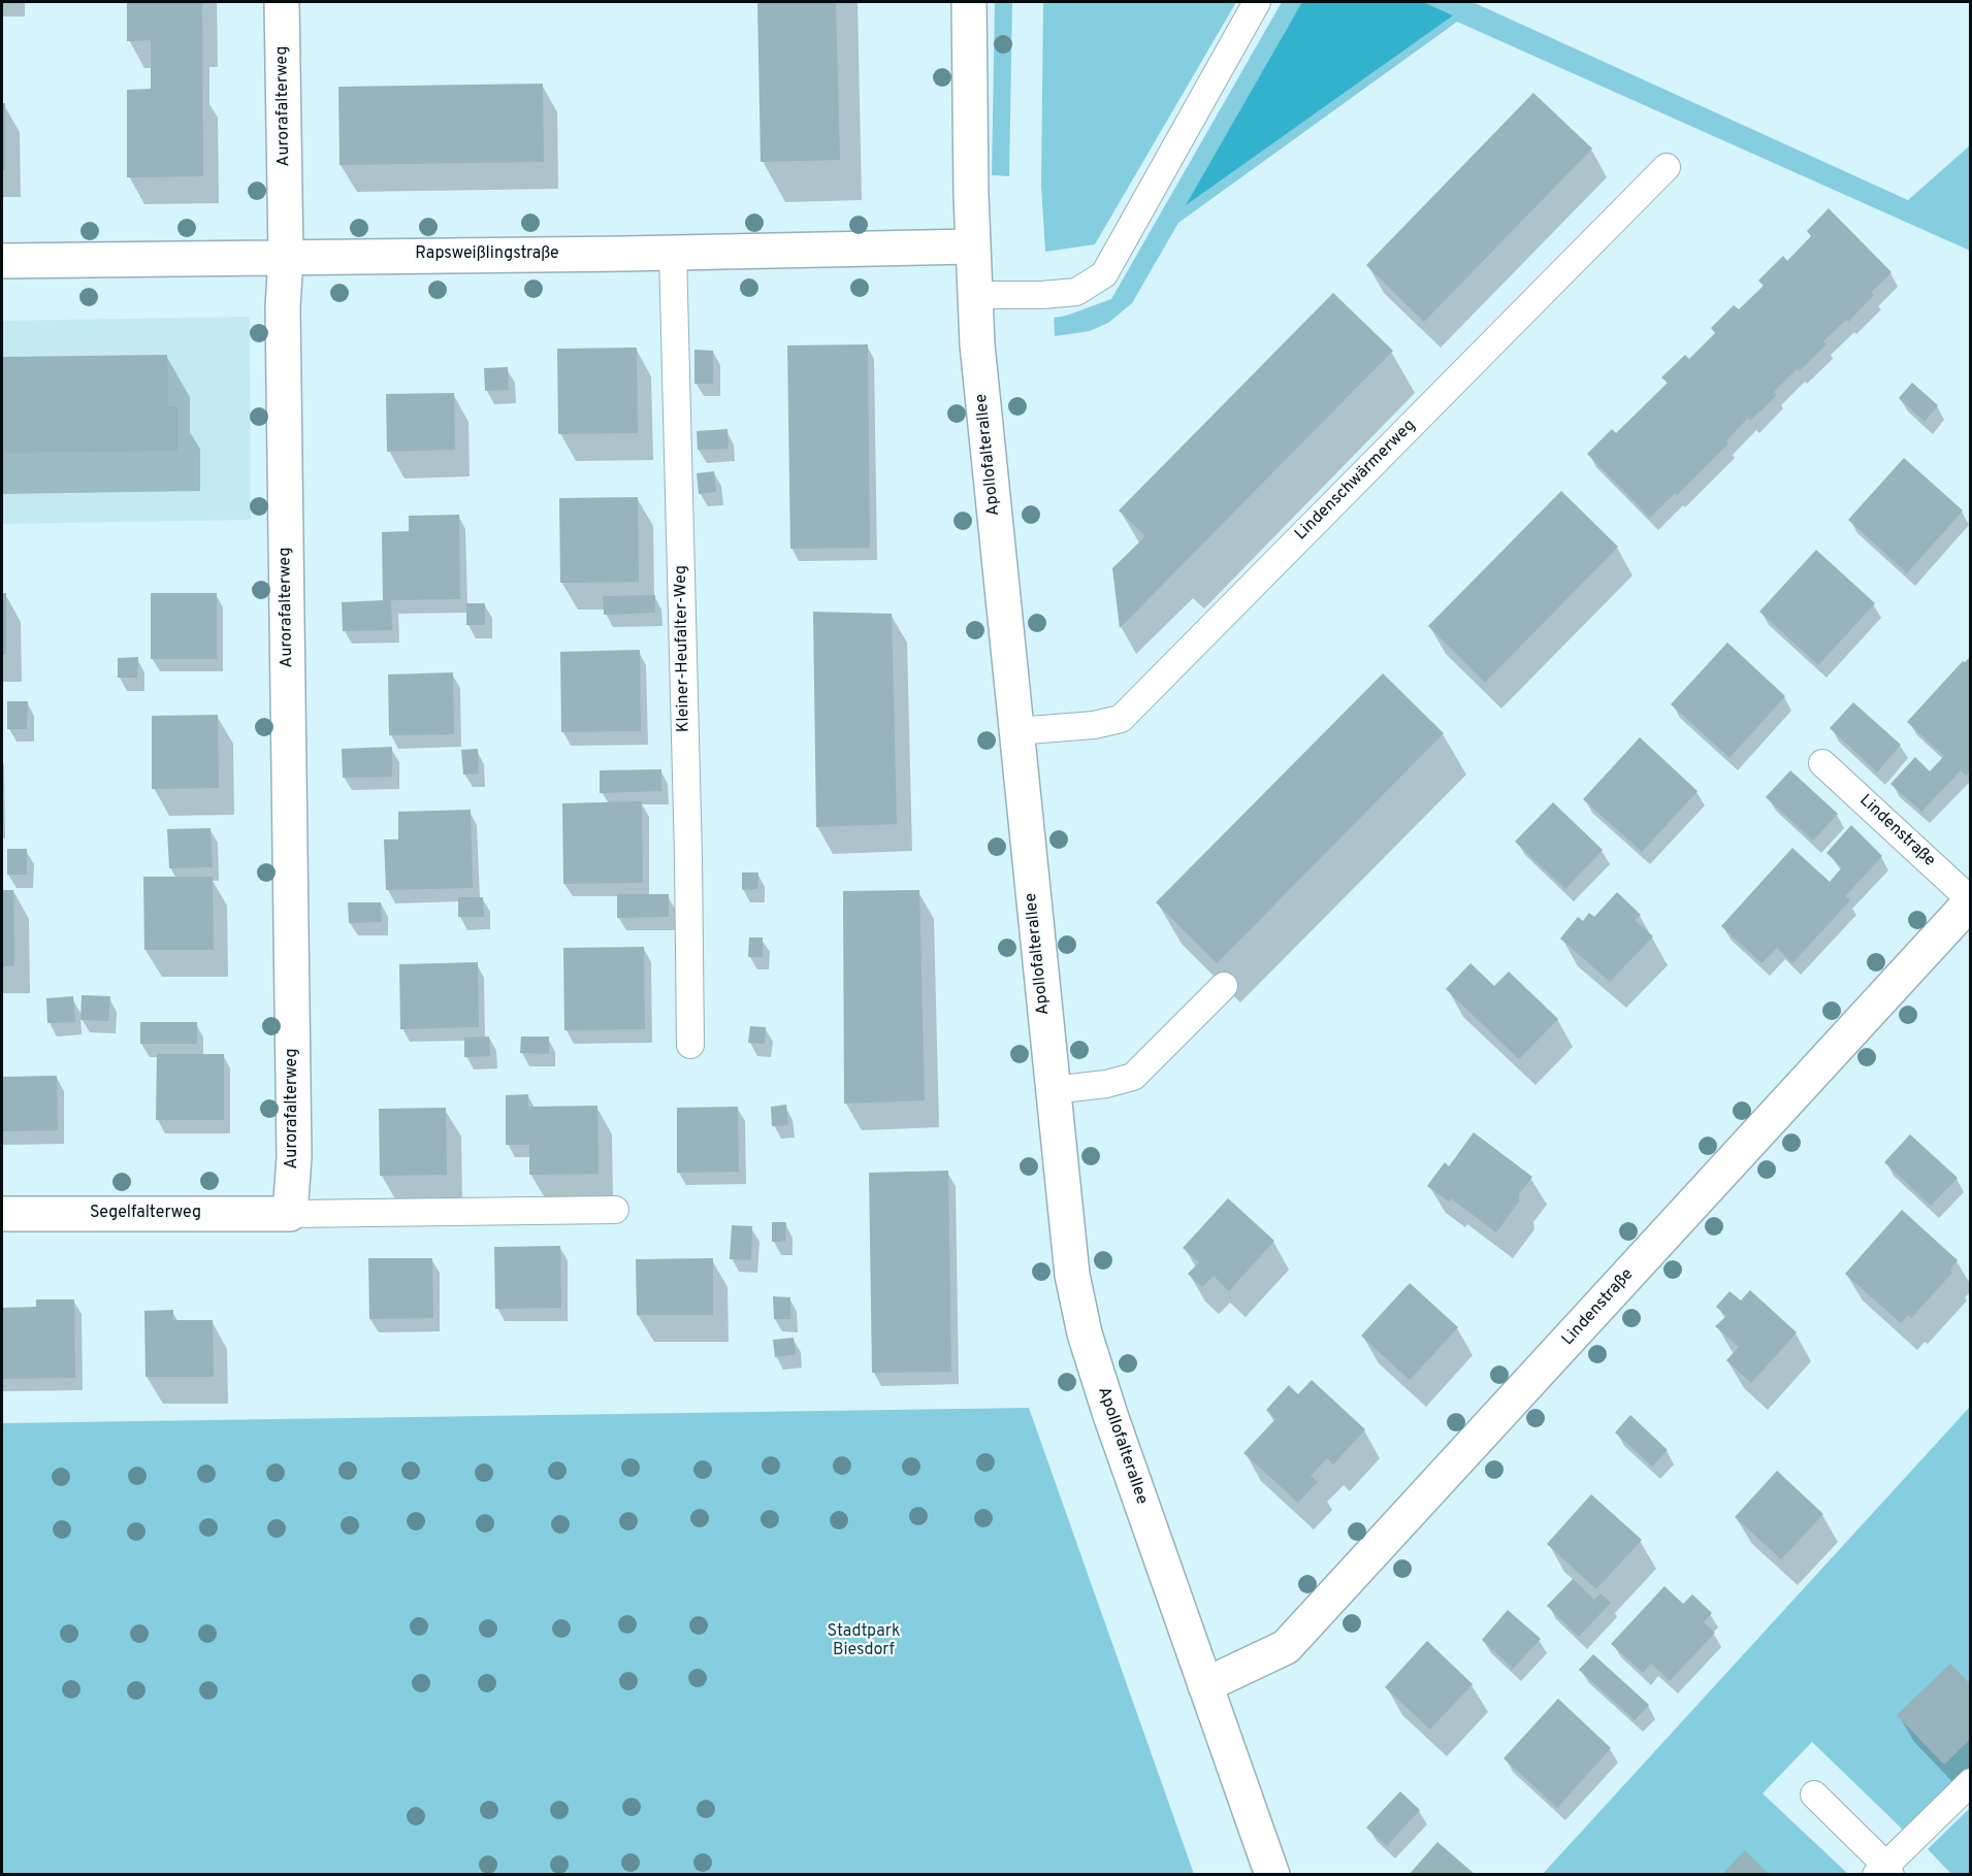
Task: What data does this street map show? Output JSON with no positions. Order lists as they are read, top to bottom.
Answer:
{
  "streets": {
    "street": [
      "Aurorafalterweg",
      "Rapsweißlingstraße",
      "Apollofalterallee",
      "Lindenstraße",
      "Segelfalterweg"
    ],
    "lane": ["Lindenschwärmerweg", "Kleiner-Heufalter-Weg"]
  },
  "crossings": [
    ["Aurorafalterweg", "Rapsweißlingstraße"],
    ["Aurorafalterweg", "Segelfalterweg"],
    ["Rapsweißlingstraße", "Apollofalterallee"],
    ["Rapsweißlingstraße", "Kleiner-Heufalter-Weg"],
    ["Apollofalterallee", "Lindenschwärmerweg"],
    ["Apollofalterallee", "Lindenstraße"]
  ],
  "parks": ["Stadtpark Biesdorf"]
}
